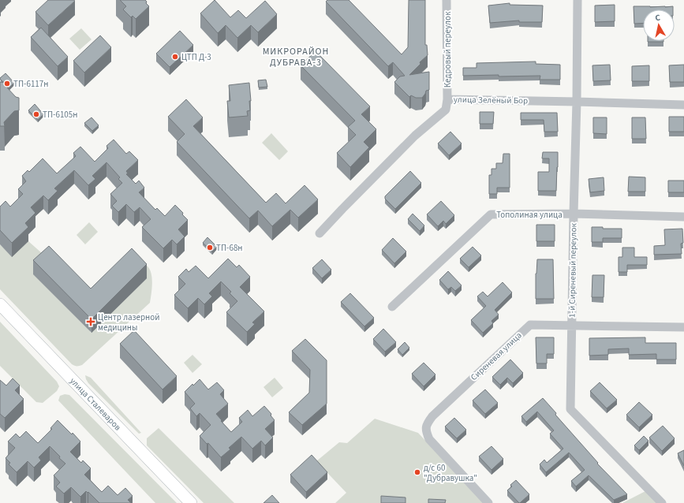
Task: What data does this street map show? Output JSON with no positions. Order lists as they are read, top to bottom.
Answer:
{
  "streets": {
    "main road": ["улица Сталеваров"],
    "street": [
      "Кедровый переулок",
      "улица Зелёный Бор",
      "Тополиная улица",
      "1-й Сиреневый переулок",
      "Сиреневая улица"
    ]
  },
  "crossings": [
    ["Кедровый переулок", "улица Зелёный Бор"],
    ["улица Зелёный Бор", "1-й Сиреневый переулок"],
    ["Тополиная улица", "1-й Сиреневый переулок"],
    ["1-й Сиреневый переулок", "Сиреневая улица"]
  ],
  "districts": ["МИКРОРАЙОН ДУБРАВА-3"],
  "places": {
    "other": [
      "ЦТП Д-3",
      "ТП-6117н",
      "ТП-6105н",
      "ТП-68н",
      "д/с 60 \"Дубравушка\""
    ],
    "health": ["Центр лазерной медицины"]
  },
  "north": "top"
}
